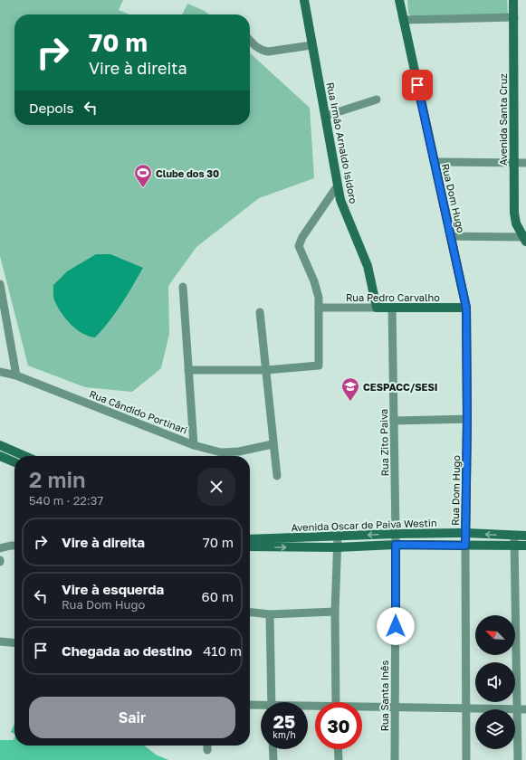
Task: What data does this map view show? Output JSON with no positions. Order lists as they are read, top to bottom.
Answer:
{
  "streets": {
    "street": [
      "Avenida Santa Cruz",
      "Rua Irmão Arnaldo Isidoro",
      "Rua Dom Hugo",
      "Rua Pedro Carvalho",
      "Rua Cândido Portinari",
      "Rua Zito Paiva",
      "Avenida Oscar de Paiva Westin",
      "Rua Santa Inês"
    ]
  },
  "crossings": [
    ["Rua Irmão Arnaldo Isidoro", "Rua Pedro Carvalho"],
    ["Rua Dom Hugo", "Rua Pedro Carvalho"],
    ["Rua Dom Hugo", "Avenida Oscar de Paiva Westin"],
    ["Rua Pedro Carvalho", "Rua Zito Paiva"],
    ["Rua Zito Paiva", "Avenida Oscar de Paiva Westin"],
    ["Rua Zito Paiva", "Rua Santa Inês"],
    ["Avenida Oscar de Paiva Westin", "Rua Santa Inês"]
  ],
  "places": {
    "sports": ["Clube dos 30"],
    "school or university": ["CESPACC/SESI"]
  },
  "north": "top left",
  "page": {
    "turn": ["70 m", "Vire à direita"],
    "then": "Depois",
    "heading": ["2 min", "540 m · 22:37"],
    "list": [
      {
        "name": "Vire à direita",
        "value": "70 m"
      },
      {
        "name": "Vire à esquerda",
        "note": "Rua Dom Hugo",
        "value": "60 m"
      },
      {
        "name": "Chegada ao destino",
        "value": "410 m"
      }
    ],
    "buttons": "Sair",
    "speed": "25 km/h",
    "limit": "30"
  }
}
